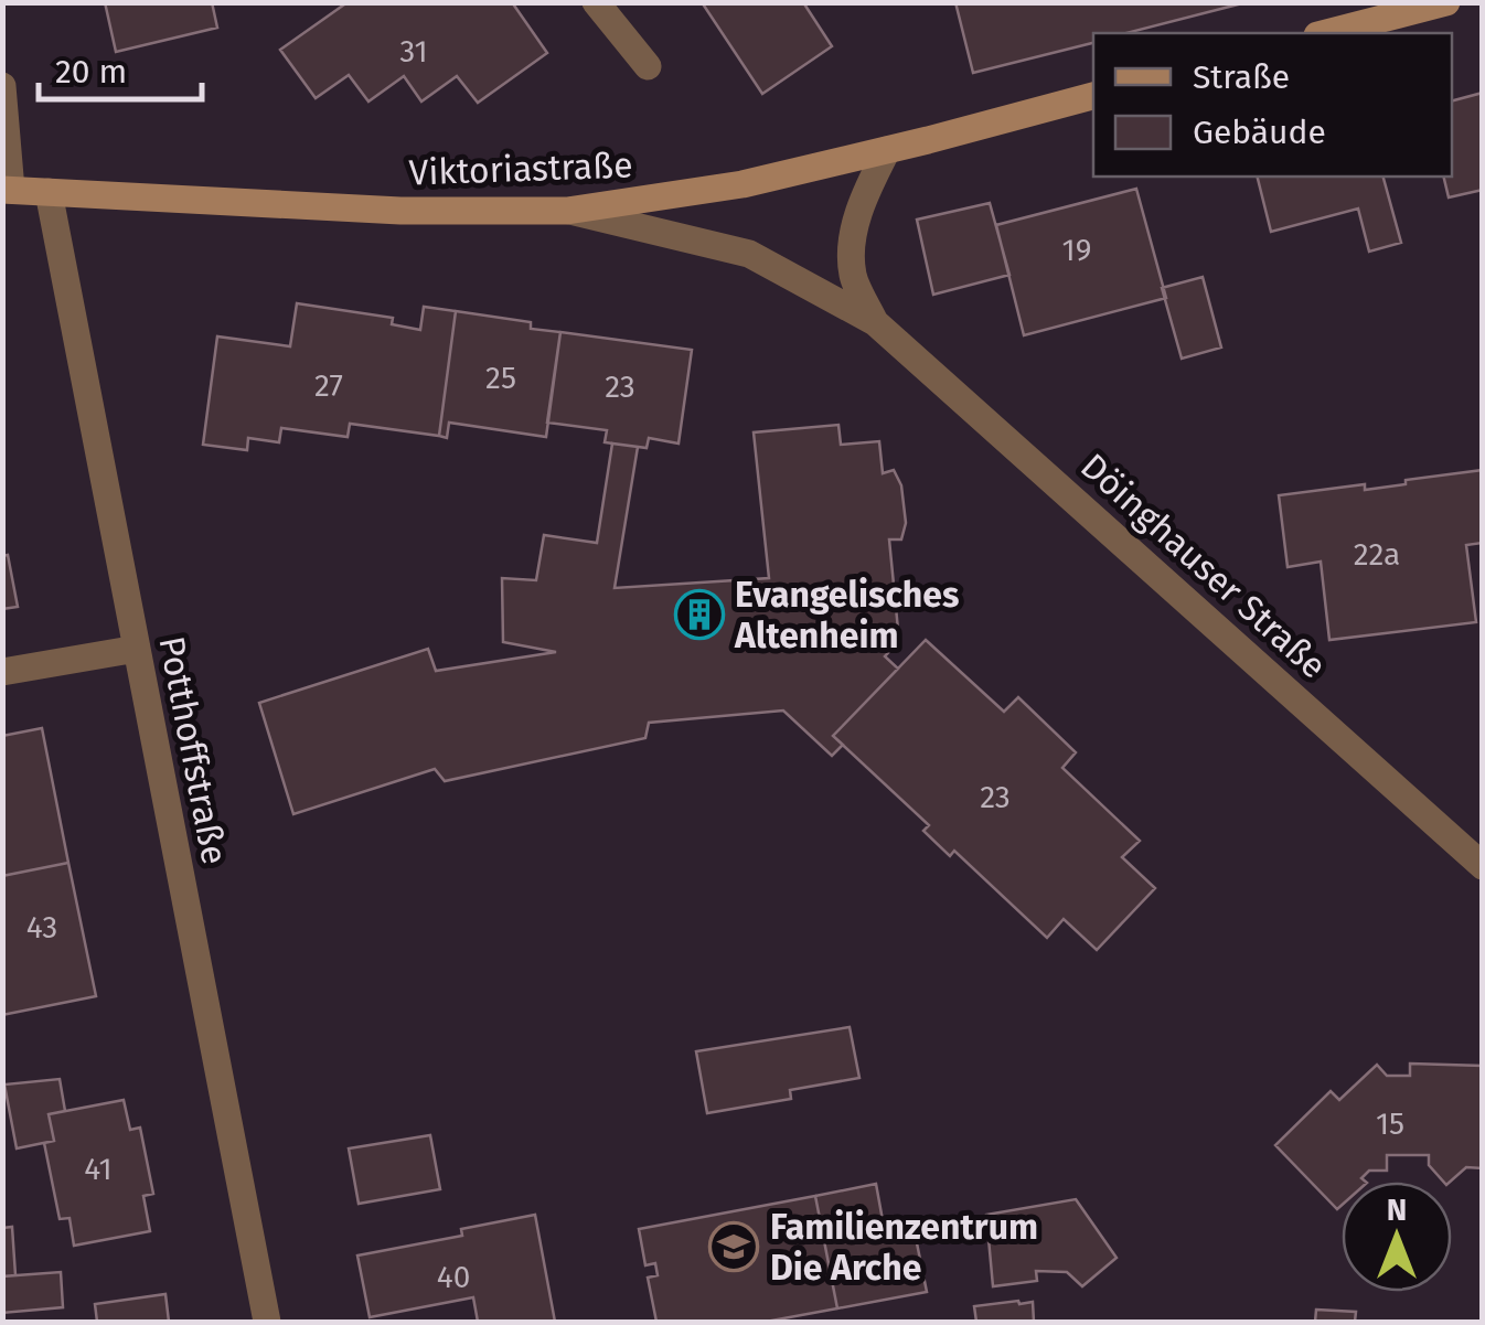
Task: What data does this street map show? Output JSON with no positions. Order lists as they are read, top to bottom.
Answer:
{
  "streets": {
    "main road": ["Viktoriastraße"],
    "street": ["Döinghauser Straße", "Potthoffstraße"]
  },
  "crossings": [
    ["Viktoriastraße", "Döinghauser Straße"],
    ["Viktoriastraße", "Potthoffstraße"]
  ],
  "places": {
    "building": ["Evangelisches Altenheim"],
    "school or university": ["Familienzentrum Die Arche"]
  },
  "house_numbers": [
    "31",
    "19",
    "25",
    "27",
    "23",
    "22a",
    "23",
    "43",
    "15",
    "41",
    "40"
  ],
  "legend": ["Straße", "Gebäude"],
  "scale_bar": "20 m",
  "north": "top"
}
